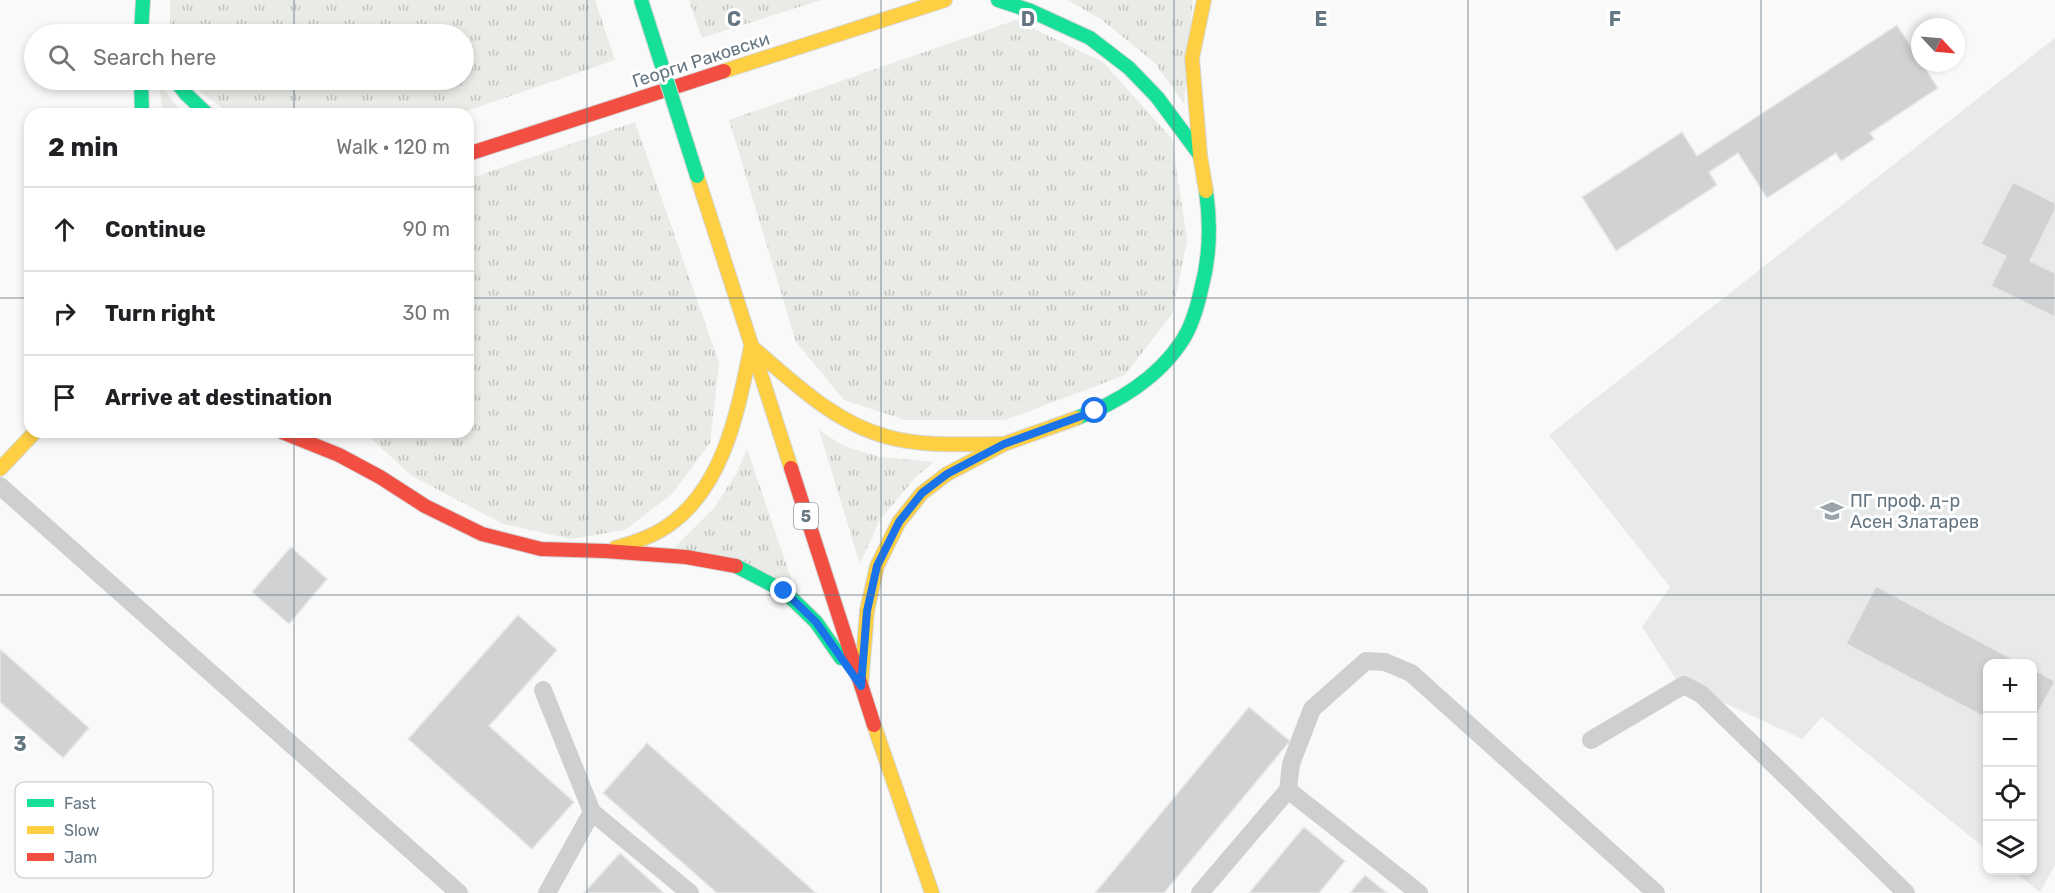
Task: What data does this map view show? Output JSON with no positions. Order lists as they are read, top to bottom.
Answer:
{
  "streets": {
    "main road": ["Георги Раковски", "5"]
  },
  "places": {
    "school or university": ["ПГ проф. д-р Асен Златарев"]
  },
  "legend": ["Fast", "Slow", "Jam"],
  "north": "bottom right",
  "page": {
    "search": "Search here",
    "heading": ["2 min", "Walk · 120 m"],
    "list": [
      ["Continue", "90 m"],
      ["Turn right", "30 m"],
      "Arrive at destination"
    ],
    "map_buttons": ["+", "−"]
  },
  "grid": {
    "columns": [
      "C",
      "D",
      "E",
      "F"
    ],
    "rows": ["3"]
  }
}
